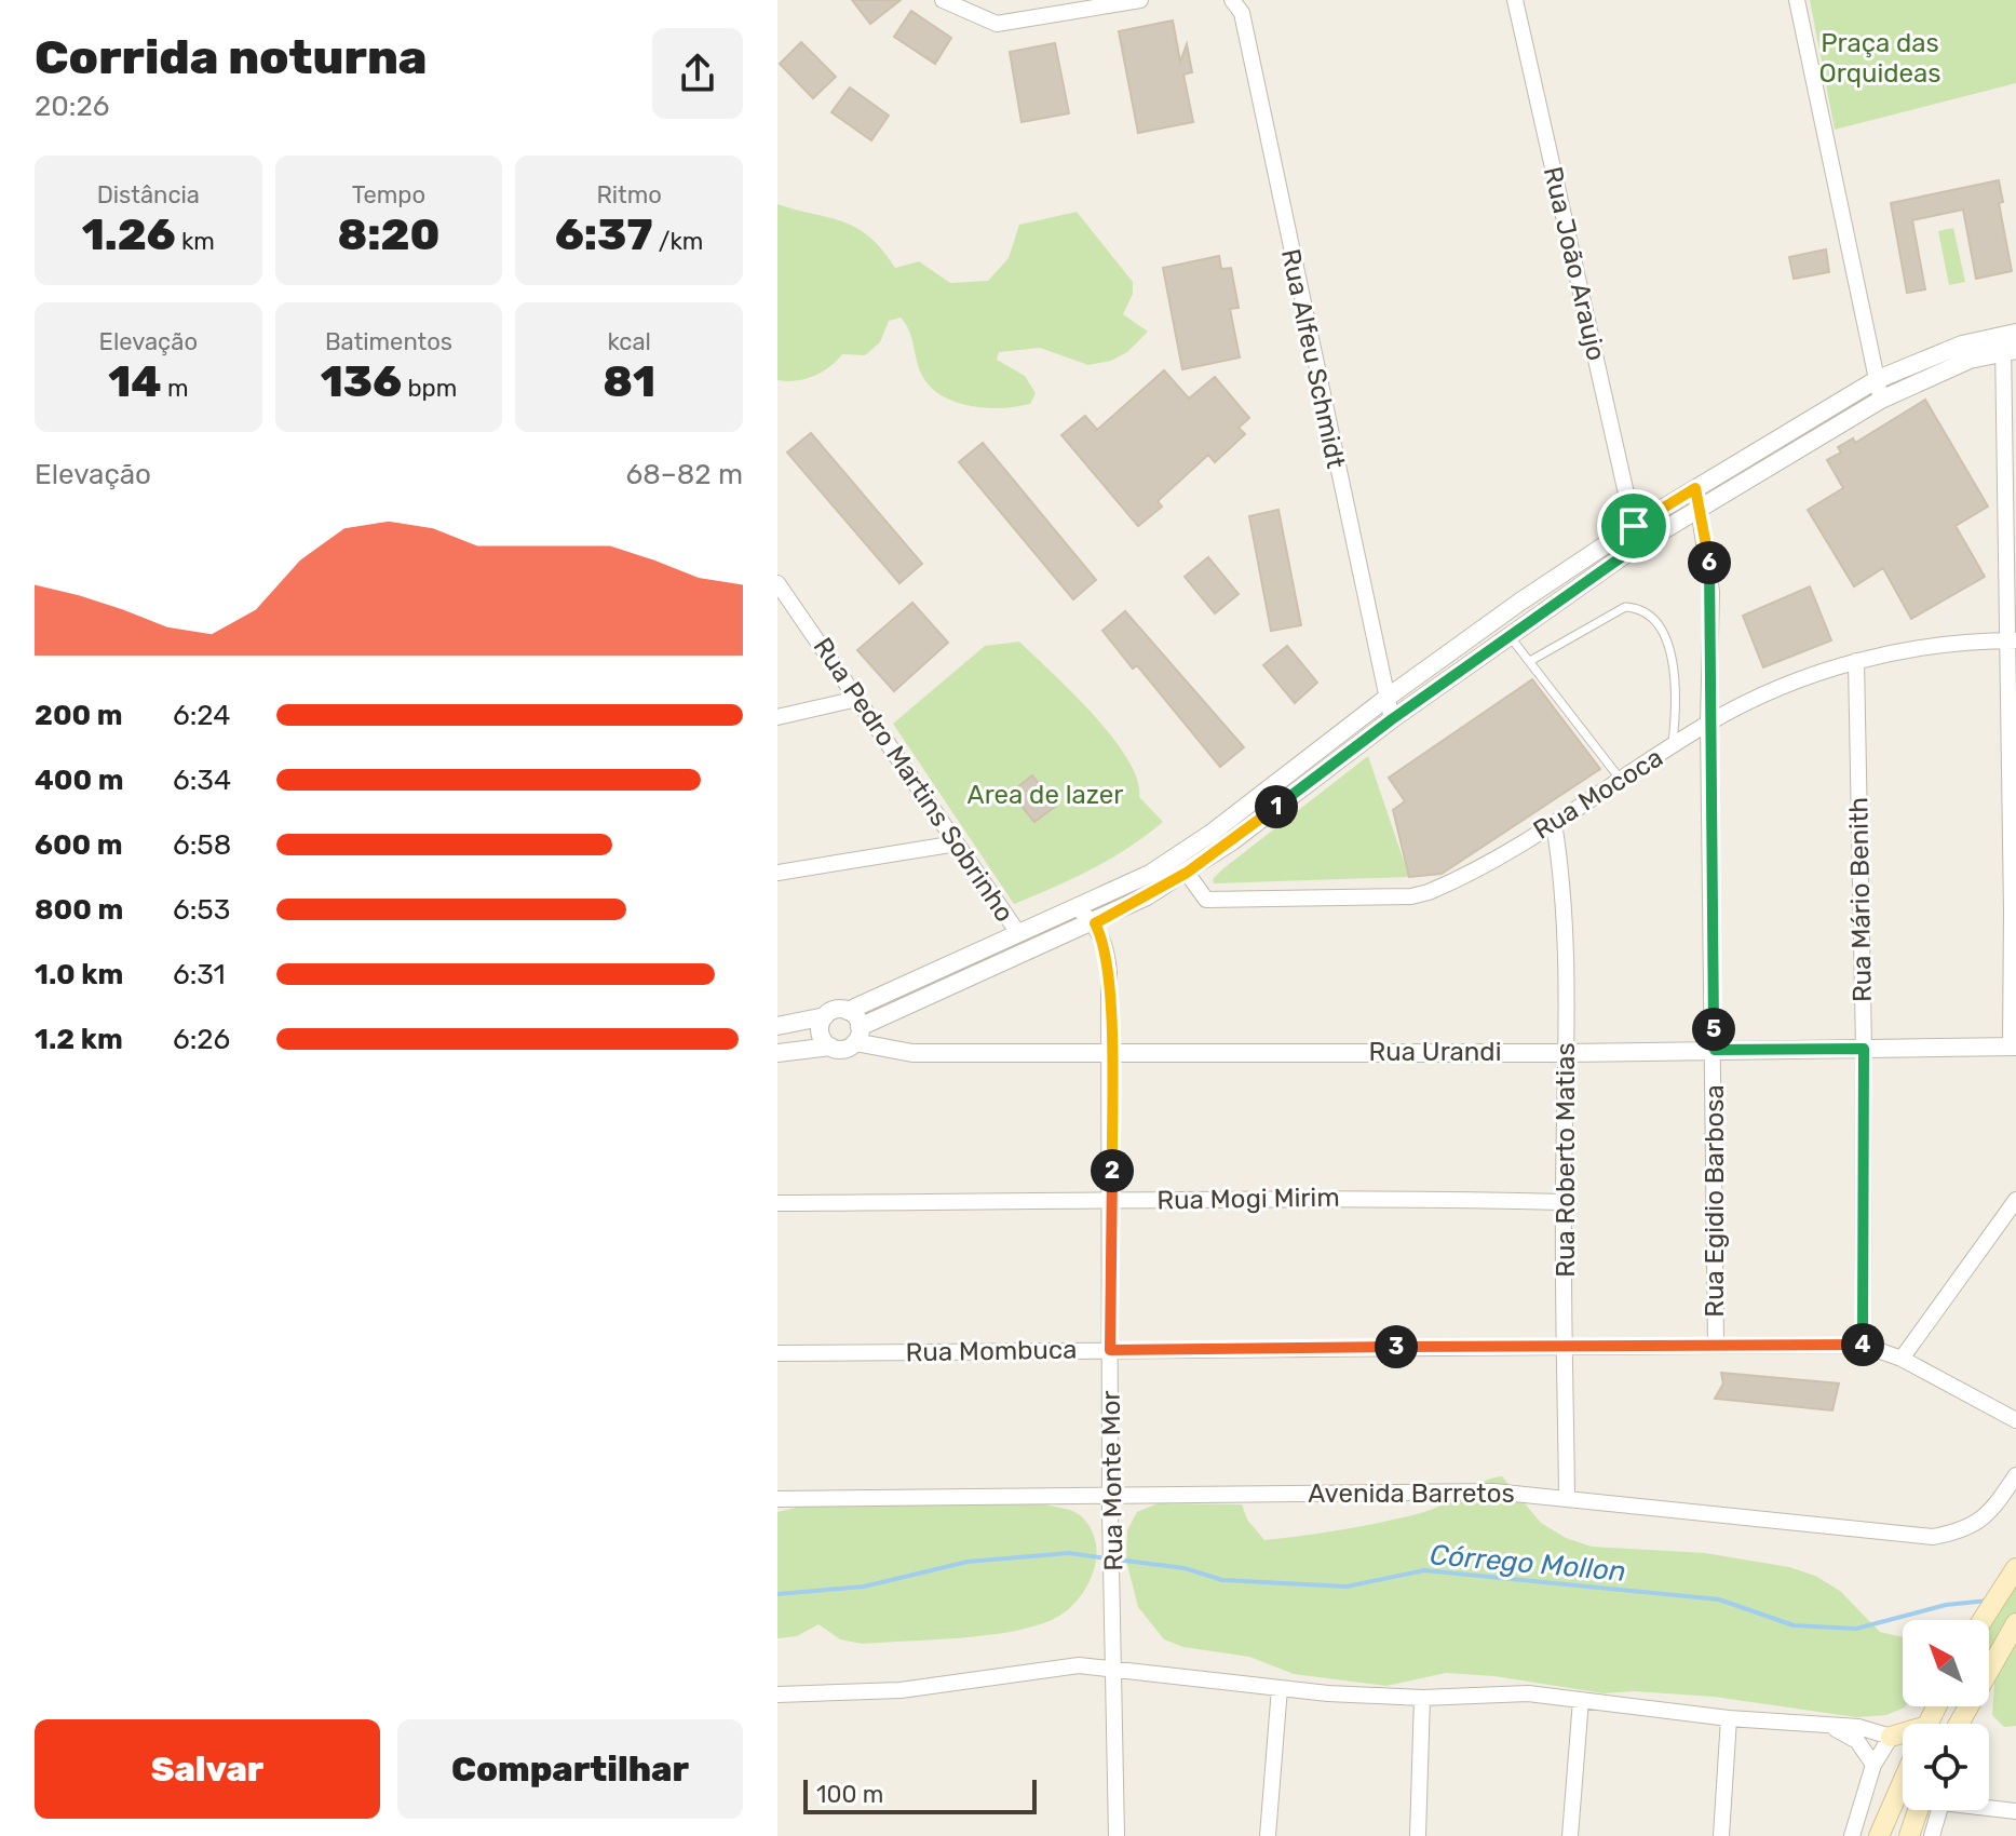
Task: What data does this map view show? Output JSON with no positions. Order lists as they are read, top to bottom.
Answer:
{
  "streets": {
    "street": [
      "Rua João Araujo",
      "Rua Alfeu Schmidt",
      "Rua Pedro Martins Sobrinho",
      "Rua Mococa",
      "Rua Mário Benith",
      "Rua Urandi",
      "Rua Roberto Matias",
      "Rua Mogi Mirim",
      "Rua Egidio Barbosa",
      "Rua Mombuca",
      "Rua Monte Mor",
      "Avenida Barretos"
    ]
  },
  "crossings": [
    ["Rua Mococa", "Rua Mário Benith"],
    ["Rua Mococa", "Rua Roberto Matias"],
    ["Rua Mococa", "Rua Egidio Barbosa"],
    ["Rua Mário Benith", "Rua Urandi"],
    ["Rua Mário Benith", "Rua Mombuca"],
    ["Rua Urandi", "Rua Roberto Matias"],
    ["Rua Urandi", "Rua Egidio Barbosa"],
    ["Rua Urandi", "Rua Monte Mor"],
    ["Rua Roberto Matias", "Rua Mogi Mirim"],
    ["Rua Roberto Matias", "Rua Mombuca"],
    ["Rua Roberto Matias", "Avenida Barretos"],
    ["Rua Mogi Mirim", "Rua Monte Mor"],
    ["Rua Egidio Barbosa", "Rua Mombuca"],
    ["Rua Mombuca", "Rua Monte Mor"],
    ["Rua Monte Mor", "Avenida Barretos"]
  ],
  "water": ["Córrego Mollon"],
  "parks": ["Praça das Orquideas", "Area de lazer"],
  "scale_bar": "100 m",
  "north": "top left",
  "page": {
    "heading": ["Corrida noturna", "20:26"],
    "stats": [
      ["Distância", "1.26 km"],
      ["Tempo", "8:20"],
      ["Ritmo", "6:37 /km"],
      ["Elevação", "14 m"],
      ["Batimentos", "136 bpm"],
      ["kcal", "81"]
    ],
    "chart": ["Elevação", "68–82 m"],
    "pins": [
      "6",
      "1",
      "5",
      "2",
      "4",
      "3"
    ],
    "list": [
      {
        "name": "200 m",
        "note": "6:24"
      },
      {
        "name": "400 m",
        "note": "6:34"
      },
      {
        "name": "600 m",
        "note": "6:58"
      },
      {
        "name": "800 m",
        "note": "6:53"
      },
      {
        "name": "1.0 km",
        "note": "6:31"
      },
      {
        "name": "1.2 km",
        "note": "6:26"
      }
    ],
    "buttons": ["Salvar", "Compartilhar"],
    "scale": "100 m"
  }
}
